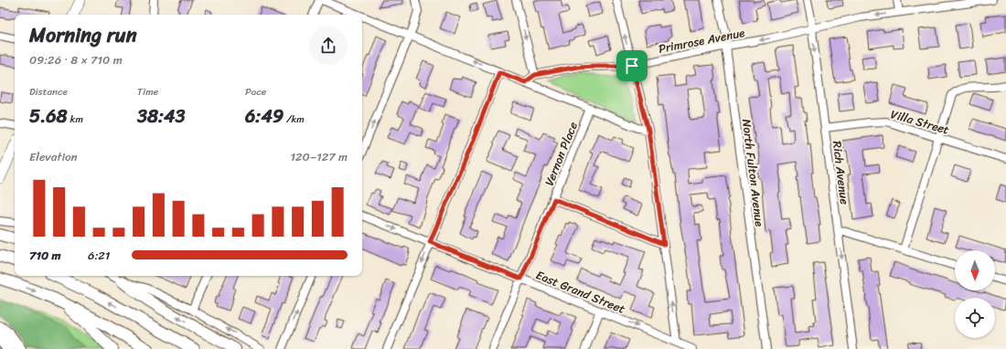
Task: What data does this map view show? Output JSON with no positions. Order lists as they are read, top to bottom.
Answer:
{
  "streets": {
    "street": [
      "Primrose Avenue",
      "Villa Street",
      "Vernon Place",
      "North Fulton Avenue",
      "Rich Avenue",
      "East Grand Street"
    ]
  },
  "crossings": [
    ["Primrose Avenue", "North Fulton Avenue"],
    ["Primrose Avenue", "Rich Avenue"],
    ["Villa Street", "Rich Avenue"],
    ["Vernon Place", "East Grand Street"]
  ],
  "one_way": ["Primrose Avenue", "Rich Avenue", "East Grand Street"],
  "north": "bottom",
  "page": {
    "heading": ["Morning run", "09:26 · 8 × 710 m"],
    "stats": [
      ["Distance", "5.68 km"],
      ["Time", "38:43"],
      ["Pace", "6:49 /km"]
    ],
    "chart": ["Elevation", "120–127 m"],
    "list": [
      {
        "name": "710 m",
        "note": "6:21"
      }
    ]
  }
}
